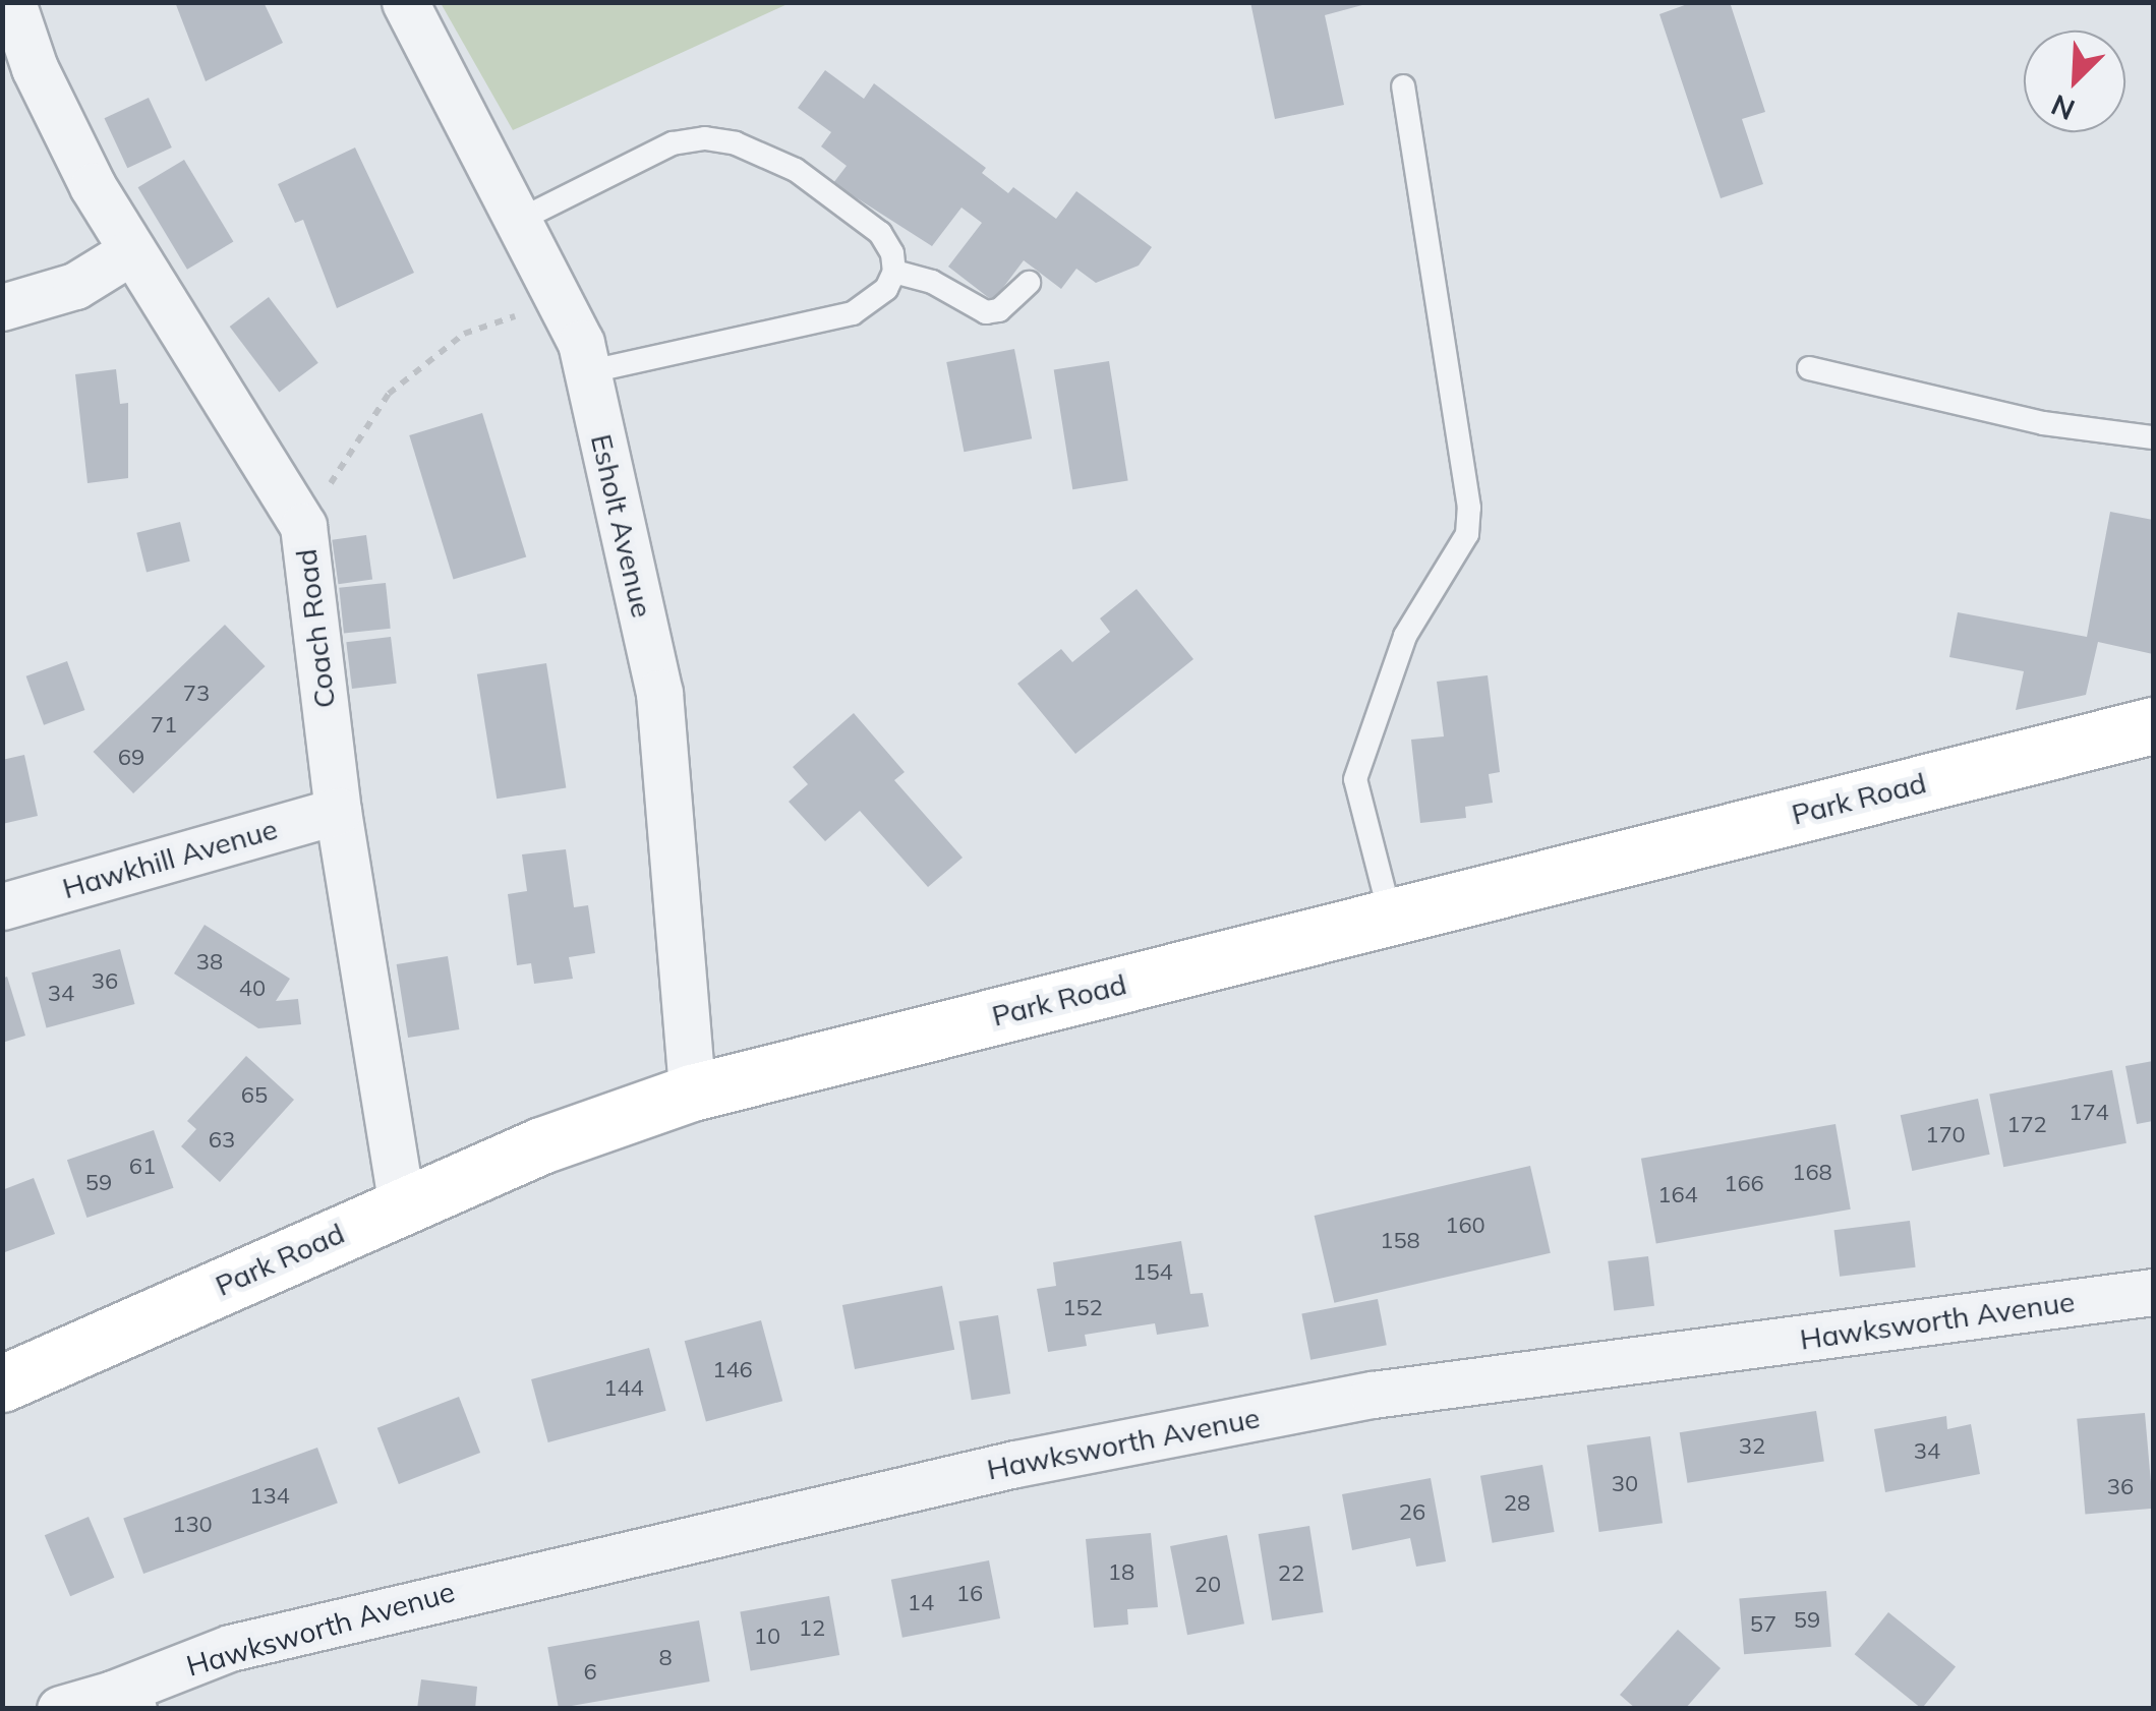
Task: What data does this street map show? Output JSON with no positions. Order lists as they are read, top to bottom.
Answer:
{
  "streets": {
    "main road": ["Park Road"],
    "street": [
      "Esholt Avenue",
      "Coach Road",
      "Hawkhill Avenue",
      "Hawksworth Avenue"
    ]
  },
  "crossings": [
    ["Esholt Avenue", "Park Road"],
    ["Coach Road", "Park Road"],
    ["Coach Road", "Hawkhill Avenue"]
  ],
  "house_numbers": [
    "73",
    "71",
    "69",
    "38",
    "36",
    "40",
    "34",
    "65",
    "174",
    "172",
    "170",
    "63",
    "61",
    "168",
    "59",
    "166",
    "164",
    "160",
    "158",
    "154",
    "152",
    "146",
    "144",
    "32",
    "34",
    "30",
    "36",
    "134",
    "28",
    "26",
    "130",
    "18",
    "22",
    "20",
    "16",
    "14",
    "59",
    "57",
    "12",
    "10",
    "8",
    "6"
  ],
  "north": "bottom left"
}
